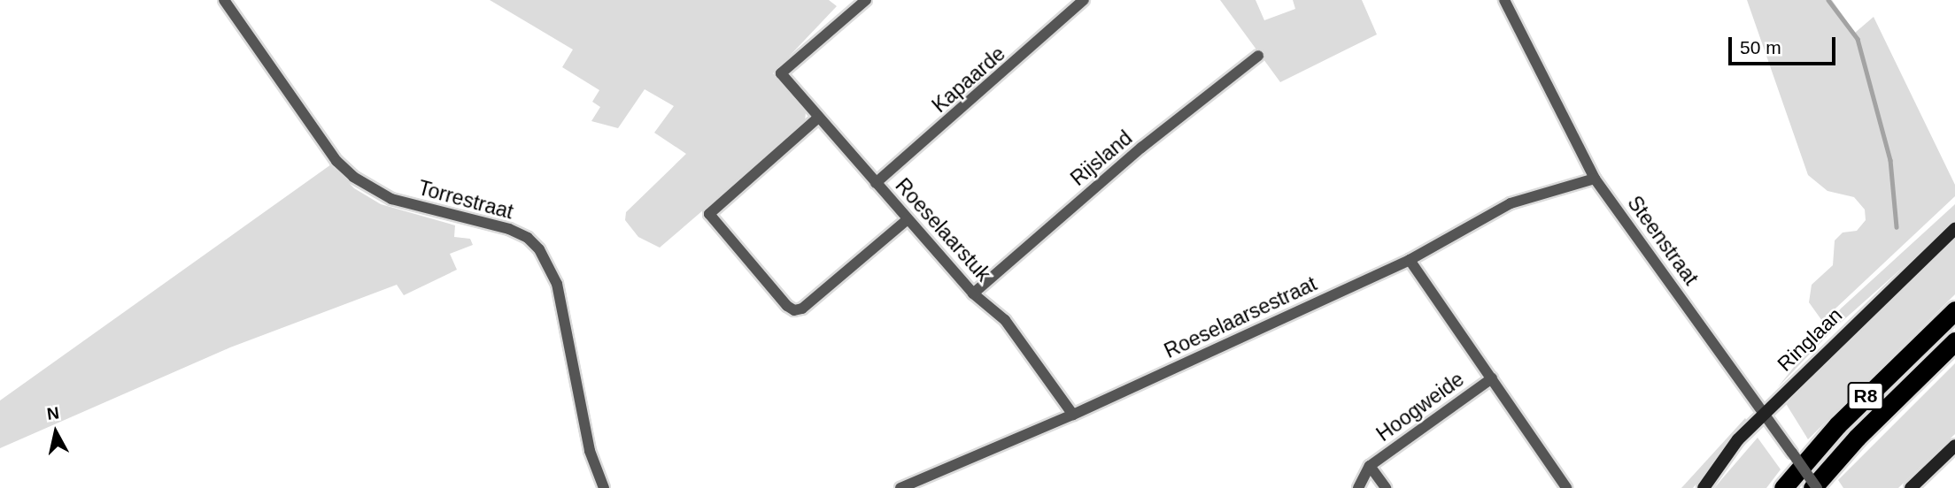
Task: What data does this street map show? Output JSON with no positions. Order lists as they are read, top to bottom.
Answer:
{
  "streets": {
    "highway": ["R8"],
    "main road": ["Ringlaan"],
    "street": [
      "Kapaarde",
      "Rijsland",
      "Torrestraat",
      "Roeselaarstuk",
      "Steenstraat",
      "Roeselaarsestraat",
      "Hoogweide"
    ]
  },
  "crossings": [
    ["Kapaarde", "Roeselaarstuk"],
    ["Rijsland", "Roeselaarstuk"],
    ["Roeselaarstuk", "Roeselaarsestraat"],
    ["Steenstraat", "Roeselaarsestraat"],
    ["Steenstraat", "Ringlaan"],
    ["Steenstraat", "R8"],
    ["Roeselaarsestraat", "Hoogweide"]
  ],
  "scale_bar": "50 m",
  "north": "top"
}
